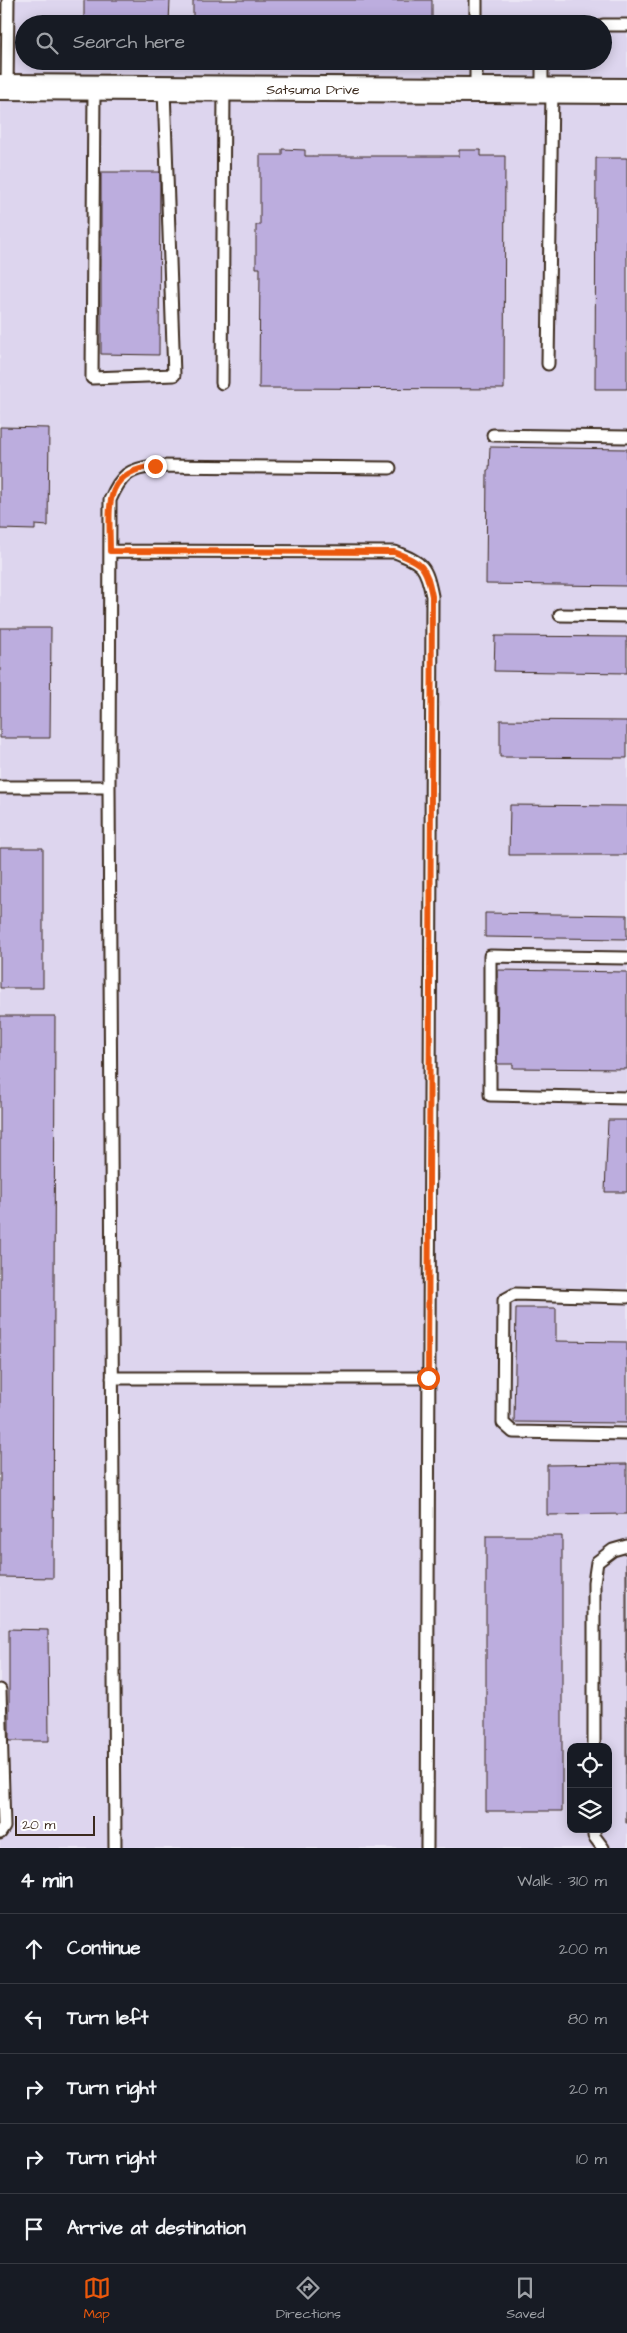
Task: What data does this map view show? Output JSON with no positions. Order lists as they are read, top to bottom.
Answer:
{
  "streets": {
    "street": ["Satsuma Drive"]
  },
  "scale_bar": "20 m",
  "page": {
    "search": "Search here",
    "scale": "20 m",
    "heading": ["4 min", "Walk · 310 m"],
    "list": [
      ["Continue", "200 m"],
      ["Turn left", "80 m"],
      ["Turn right", "20 m"],
      ["Turn right", "10 m"],
      "Arrive at destination"
    ],
    "nav": ["Map", "Directions", "Saved"]
  }
}
